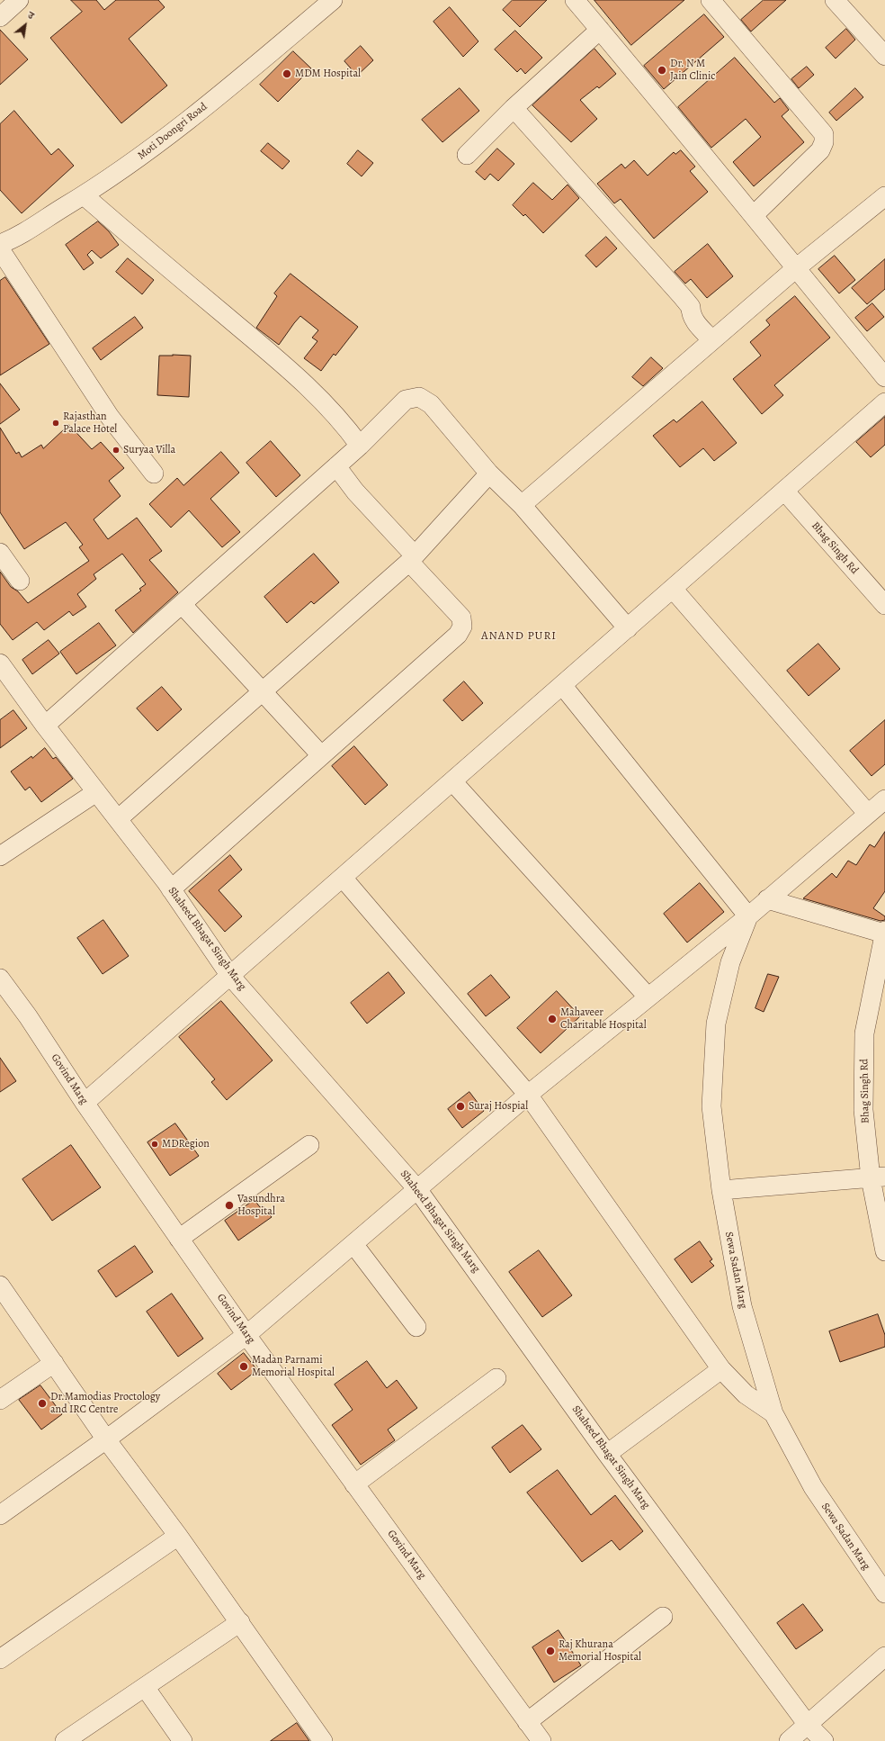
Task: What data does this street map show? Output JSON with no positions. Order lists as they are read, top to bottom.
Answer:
{
  "streets": {
    "street": [
      "Moti Doongri Road",
      "Bhag Singh Rd",
      "Shaheed Bhagat Singh Marg",
      "Govind Marg",
      "Sewa Sadan Marg"
    ]
  },
  "districts": ["ANAND PURI"],
  "places": [
    "Dr. N M Jain Clinic",
    "MDM Hospital",
    "Rajasthan Palace Hotel",
    "Suryaa Villa",
    "Mahaveer Charitable Hospital",
    "Suraj Hospial",
    "MDRegion",
    "Vasundhra Hospital",
    "Madan Parnami Memorial Hospital",
    "Dr.Mamodias Proctology and IRC Centre",
    "Raj Khurana Memorial Hospital"
  ],
  "north": "top right"
}
